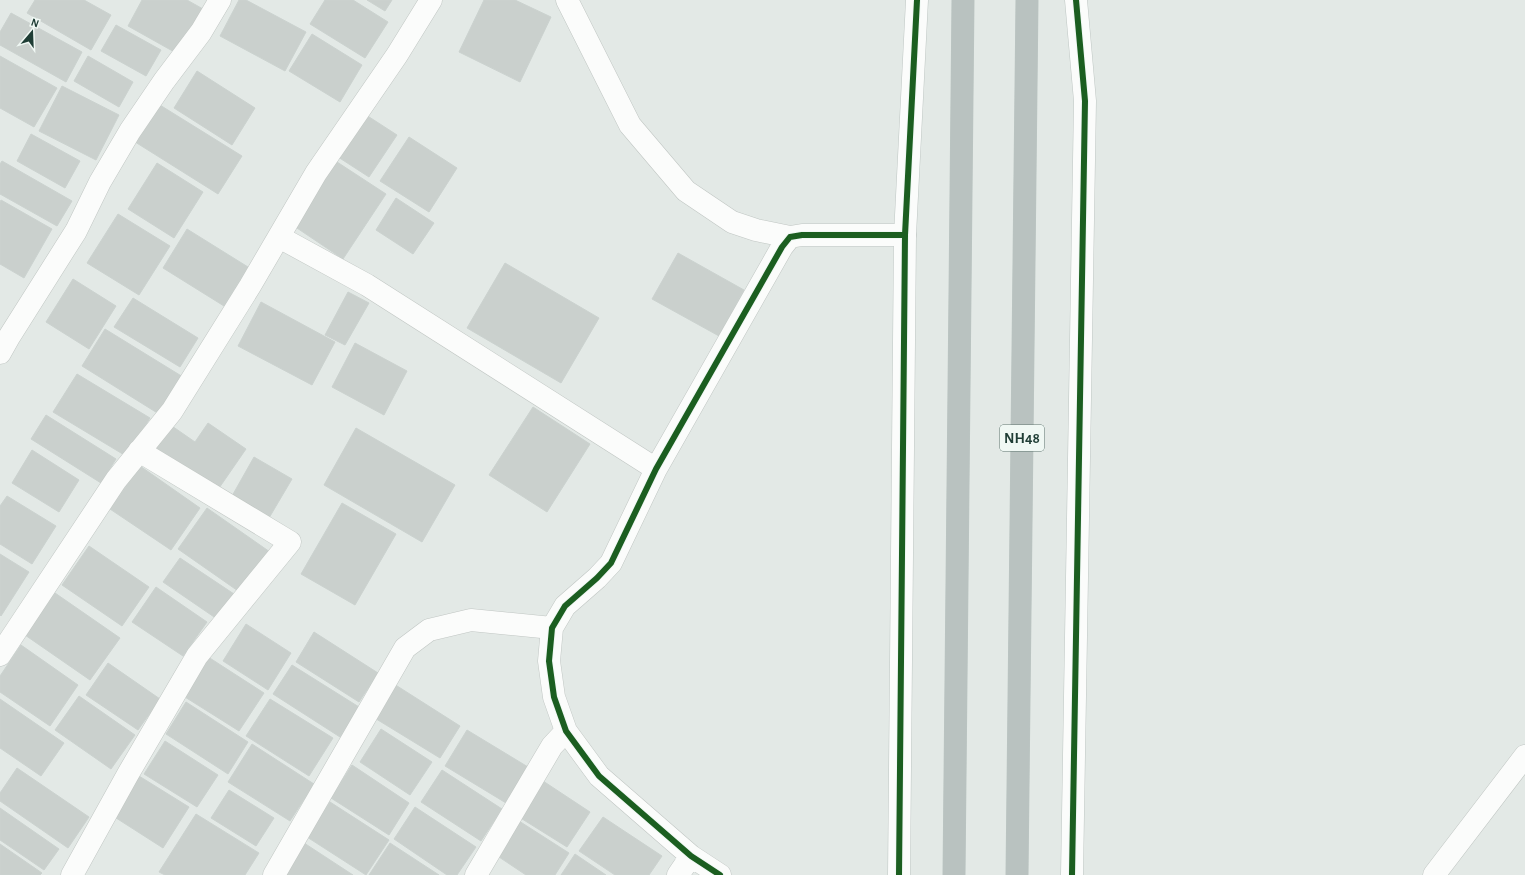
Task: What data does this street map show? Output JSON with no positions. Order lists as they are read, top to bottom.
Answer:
{
  "streets": {
    "highway": ["NH48"]
  },
  "north": "top"
}
